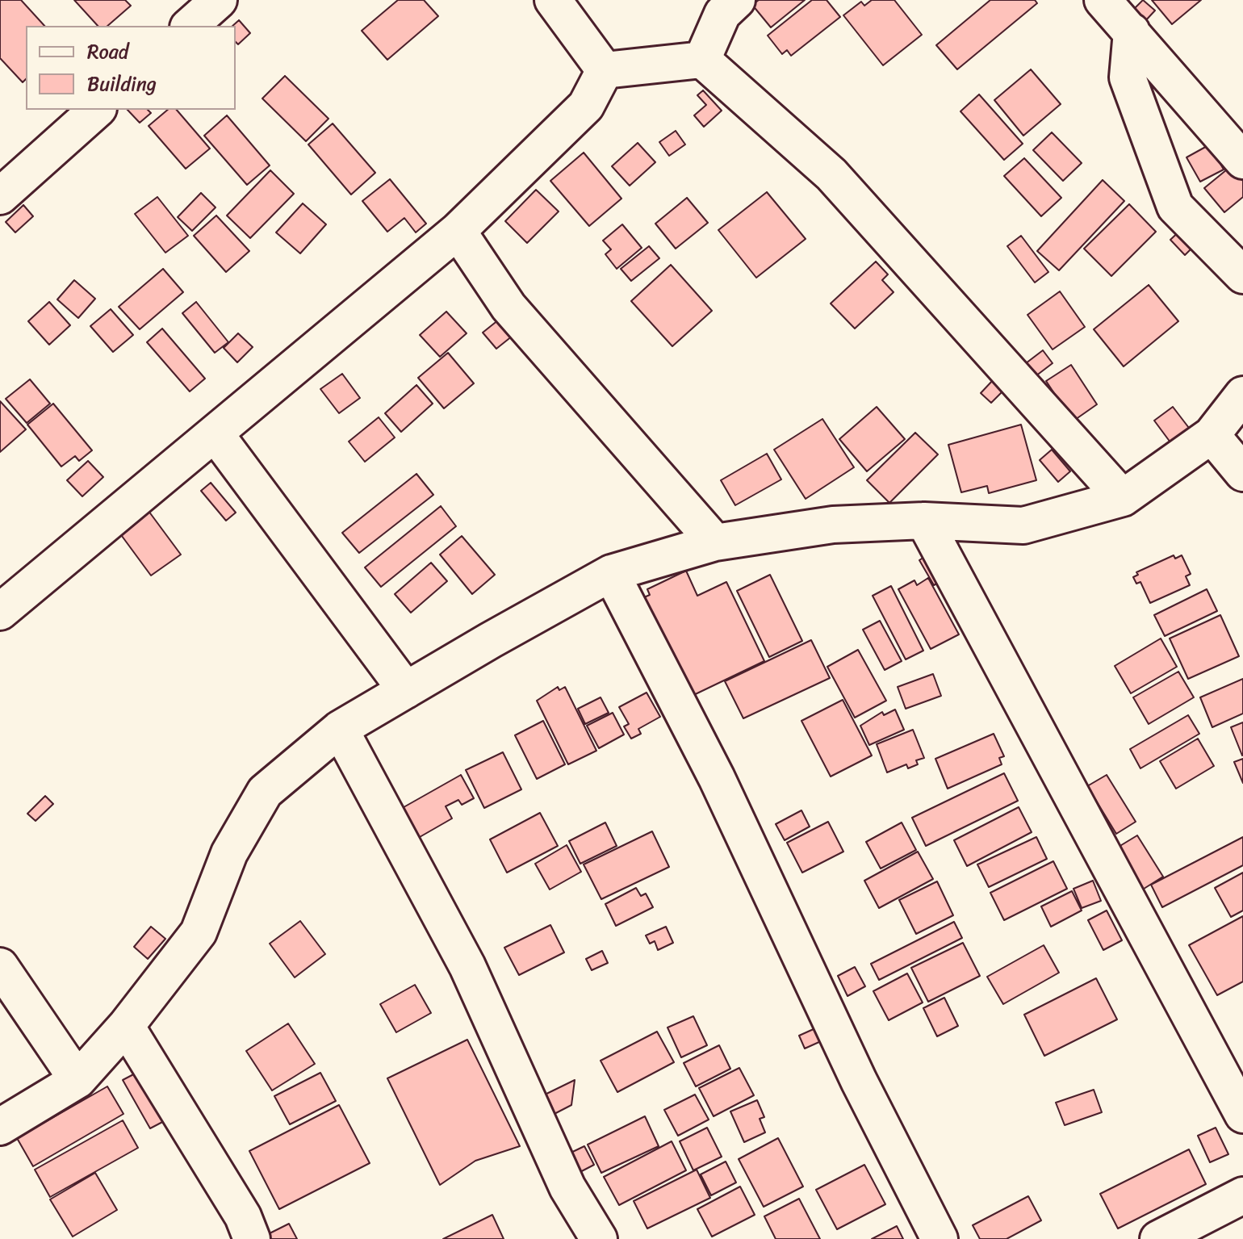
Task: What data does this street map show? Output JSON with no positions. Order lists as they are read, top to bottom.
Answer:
{
  "legend": ["Road", "Building"]
}
